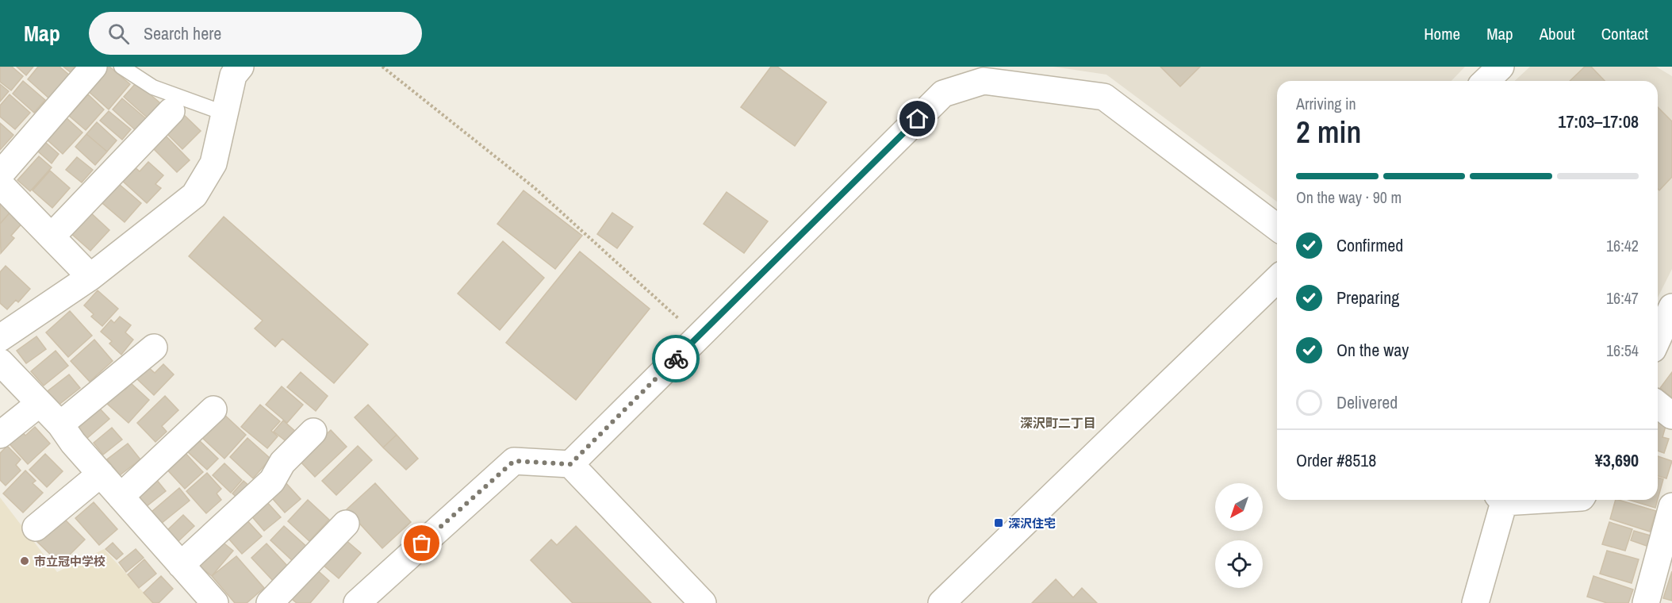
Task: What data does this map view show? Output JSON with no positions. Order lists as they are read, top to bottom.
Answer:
{
  "districts": ["深沢町二丁目"],
  "places": {
    "transit": ["深沢住宅"],
    "other": ["市立冠中学校"]
  },
  "north": "bottom left",
  "page": {
    "header": "Map",
    "search": "Search here",
    "nav": [
      "Home",
      "Map",
      "About",
      "Contact"
    ],
    "heading": ["2 min", "Arriving in", "17:03–17:08"],
    "panel": ["Order #8518", "¥3,690"],
    "bar": "On the way · 90 m",
    "list": [
      ["Confirmed", "16:42"],
      ["Preparing", "16:47"],
      ["On the way", "16:54"],
      "Delivered"
    ]
  }
}
